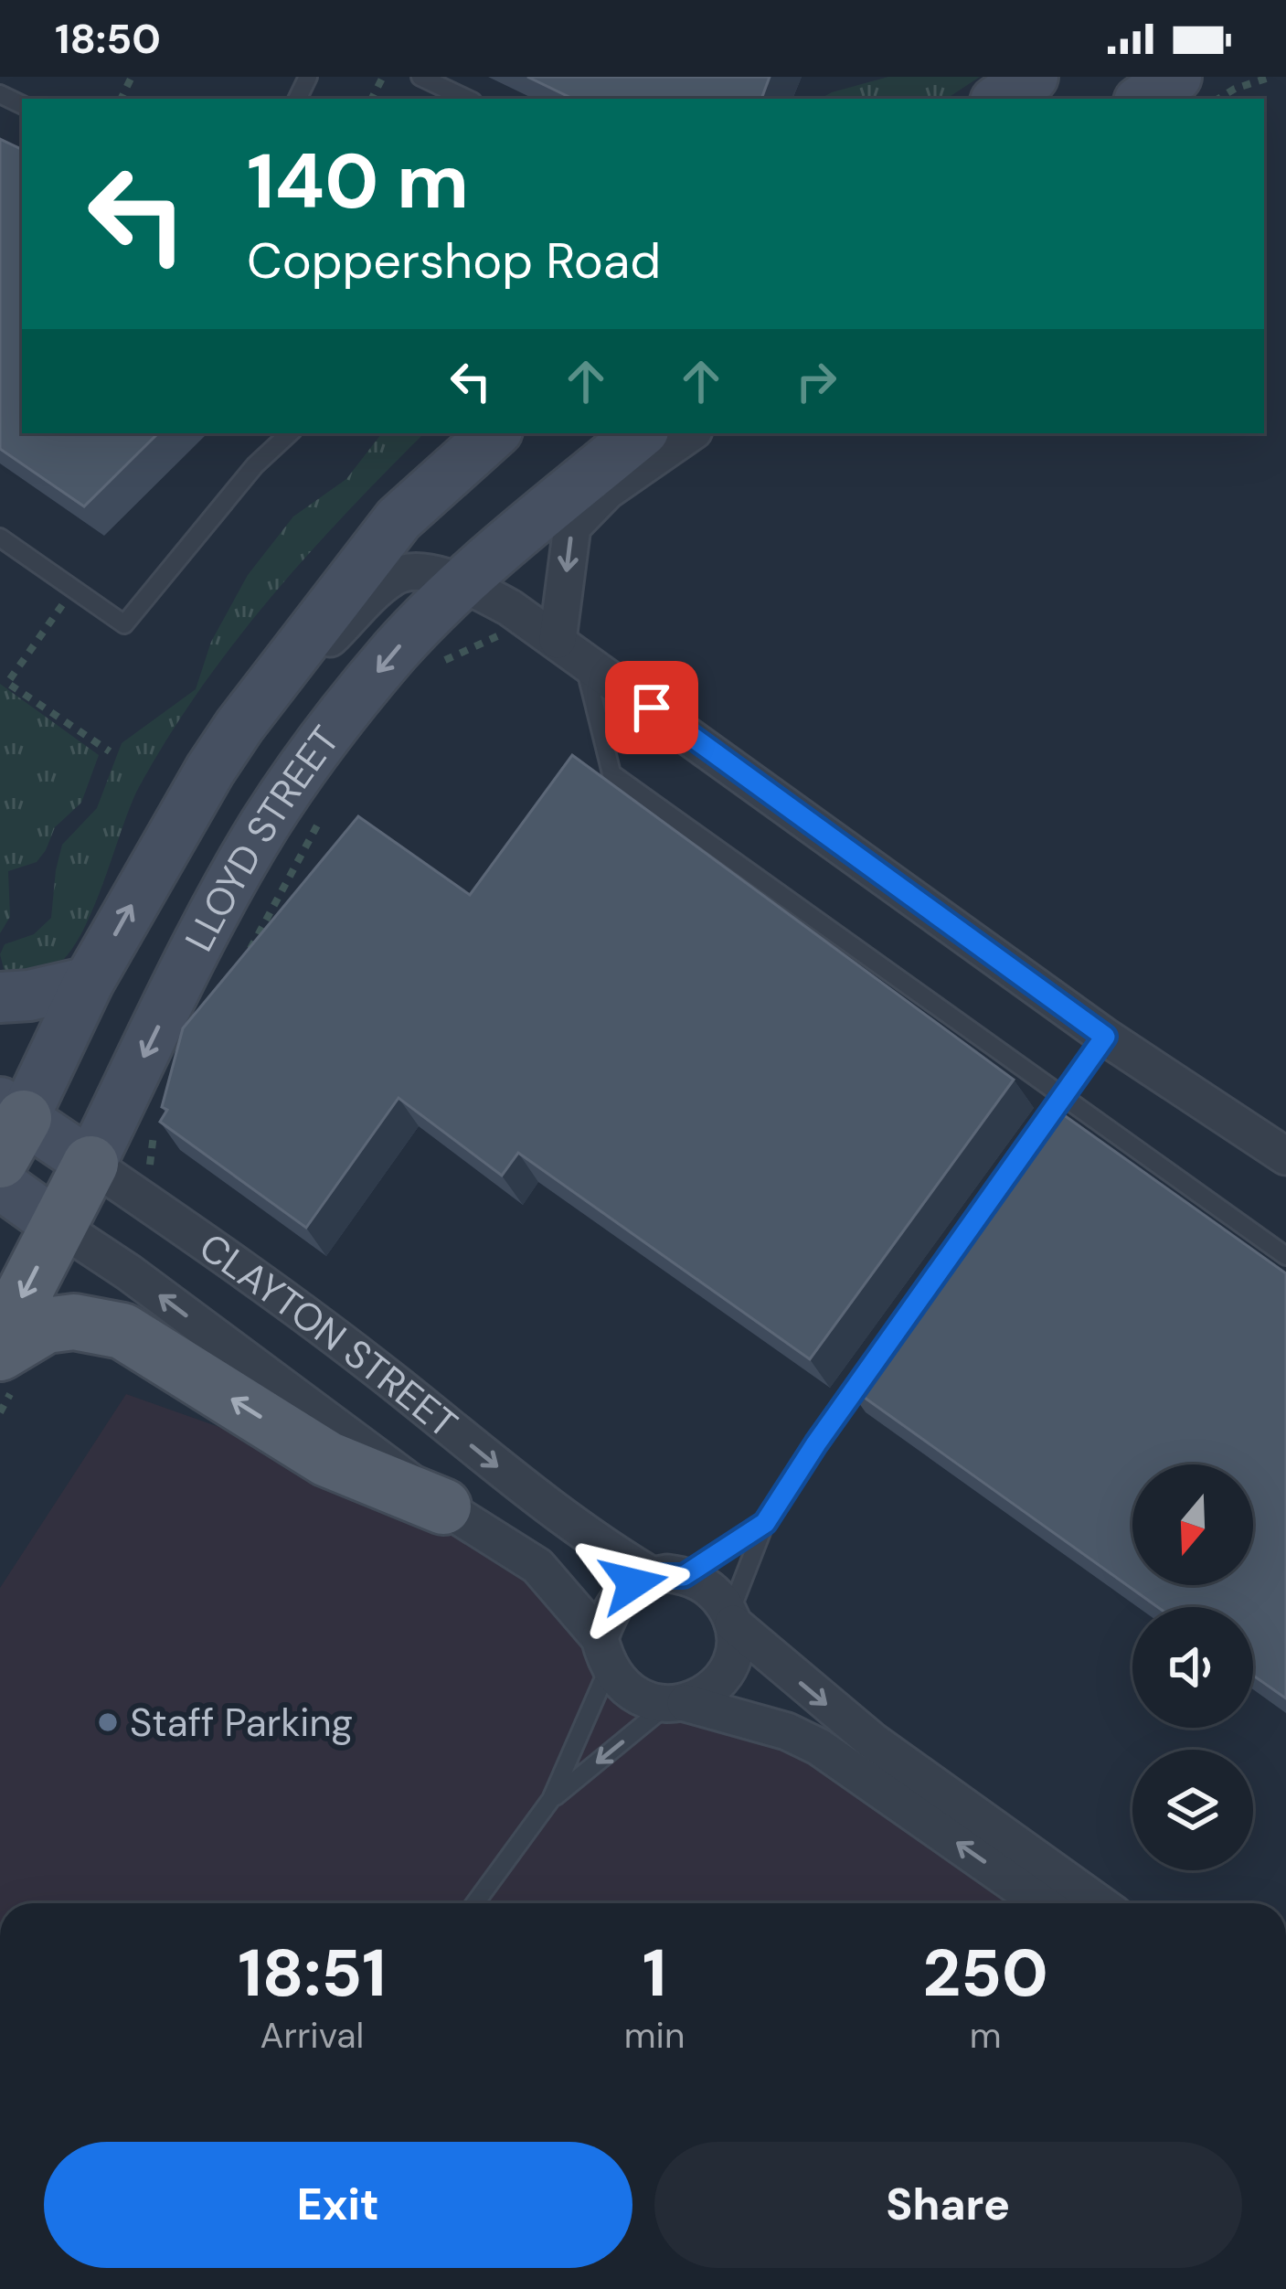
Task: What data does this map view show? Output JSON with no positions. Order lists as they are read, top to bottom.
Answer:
{
  "streets": {
    "main road": ["LLOYD STREET", "CLAYTON STREET"]
  },
  "crossings": [
    ["LLOYD STREET", "CLAYTON STREET"]
  ],
  "places": ["Staff Parking"],
  "north": "bottom",
  "page": {
    "status": "18:50",
    "turn": ["140 m", "Coppershop Road"],
    "eta": [
      "18:51",
      "Arrival",
      "1",
      "min",
      "250",
      "m"
    ],
    "buttons": ["Exit", "Share"]
  }
}
